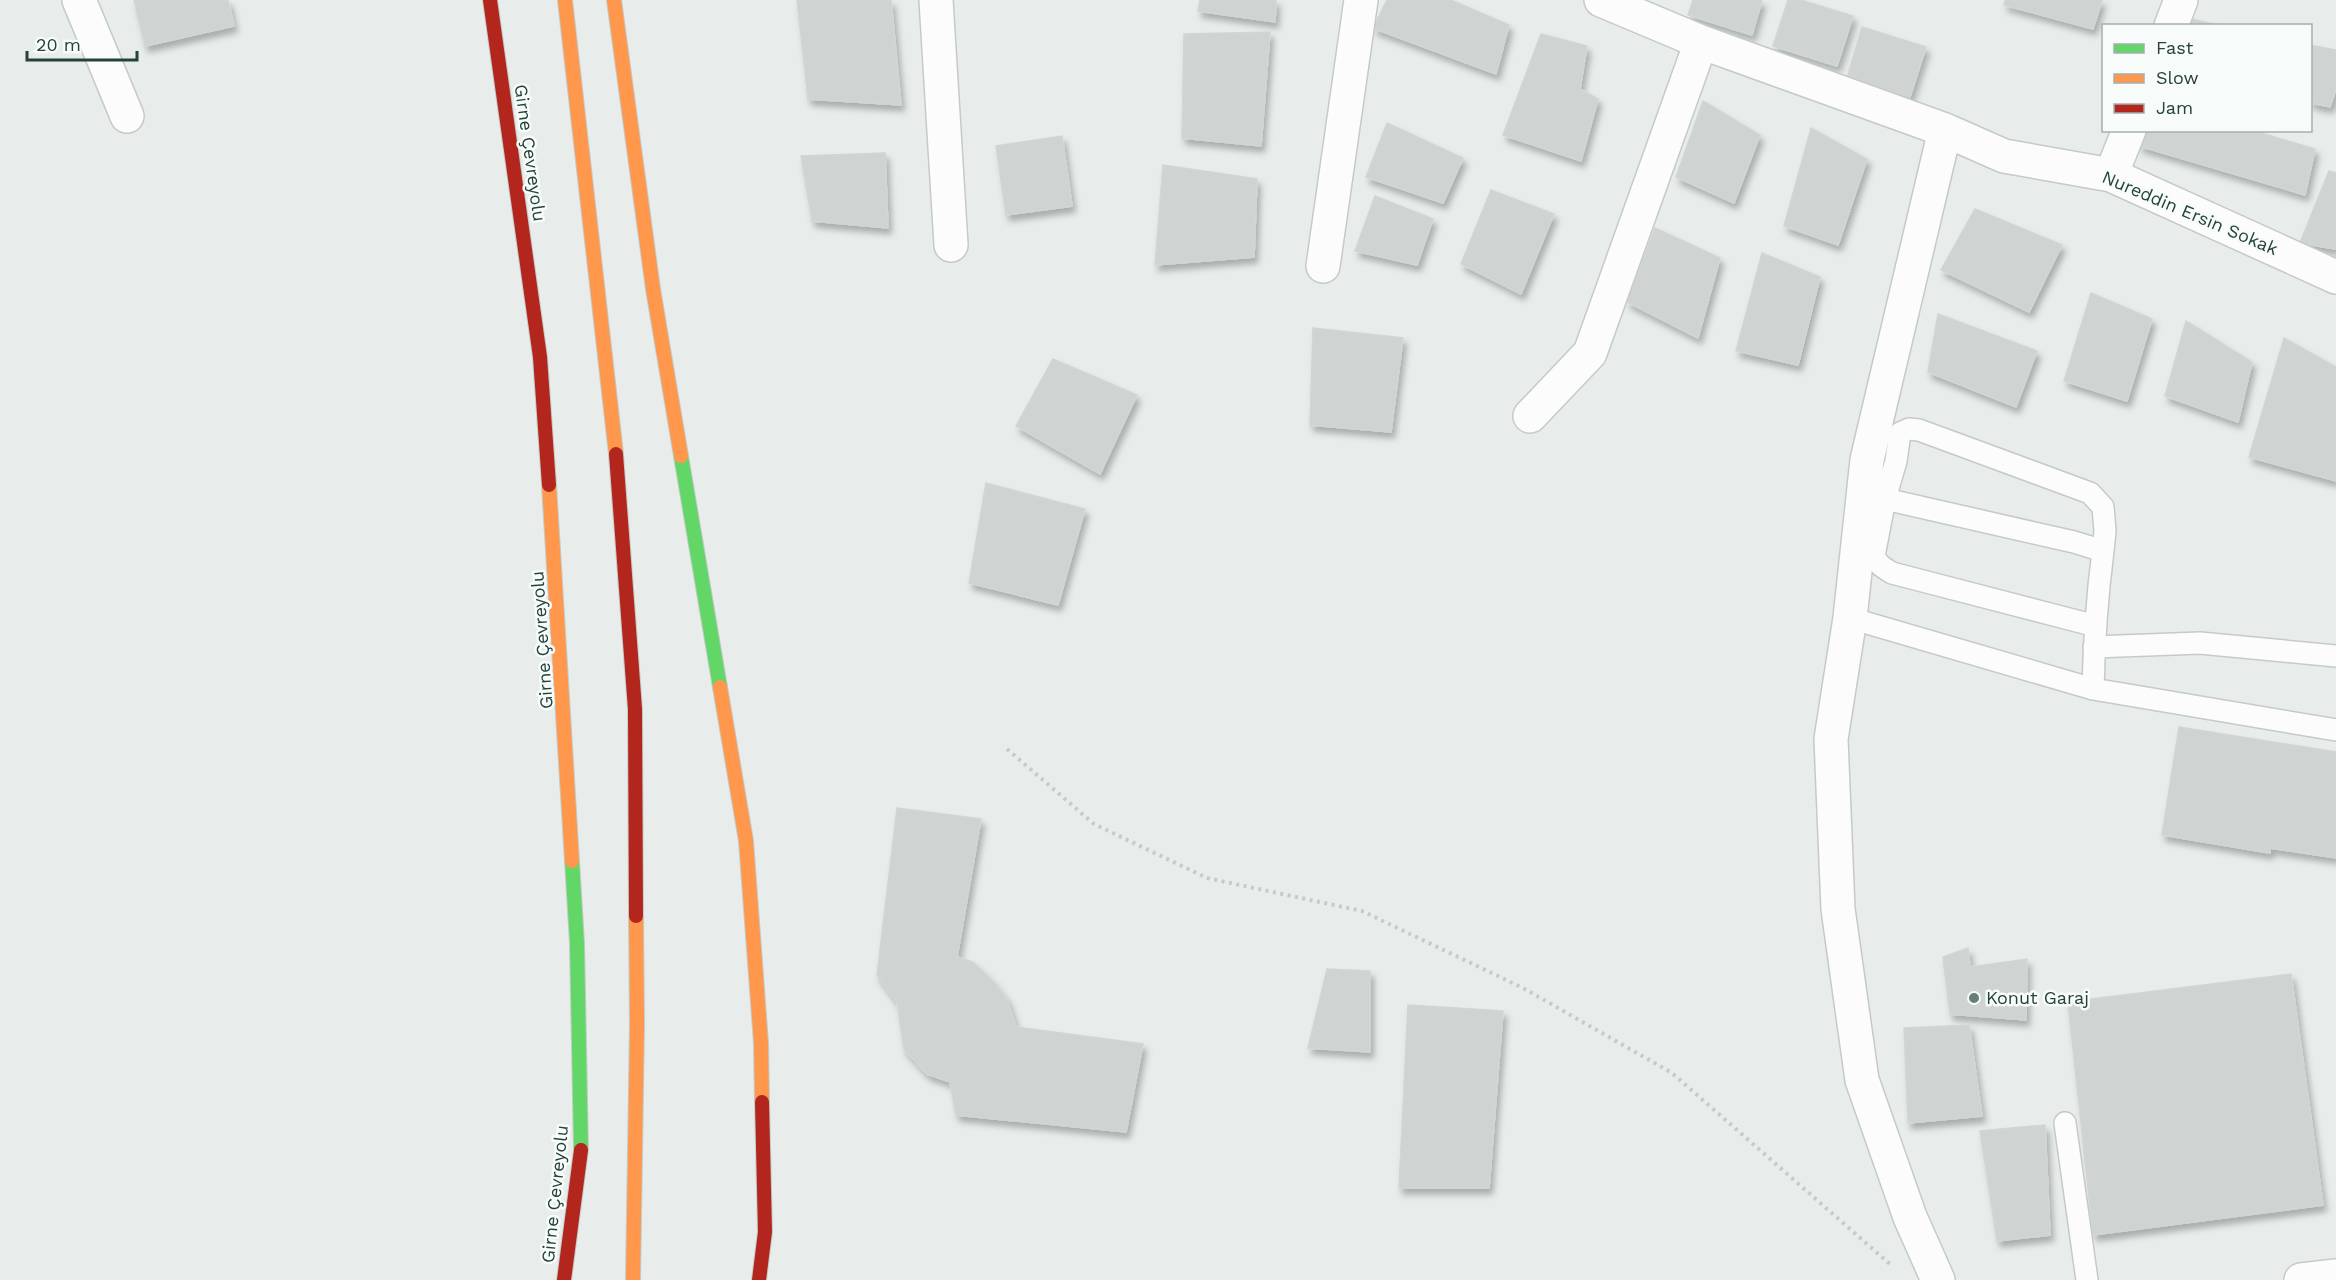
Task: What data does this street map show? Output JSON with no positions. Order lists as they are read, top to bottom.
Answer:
{
  "streets": {
    "main road": ["Girne Çevreyolu"],
    "street": ["Nureddin Ersin Sokak"]
  },
  "places": ["Konut Garaj"],
  "legend": ["Fast", "Slow", "Jam"],
  "scale_bar": "20 m"
}
